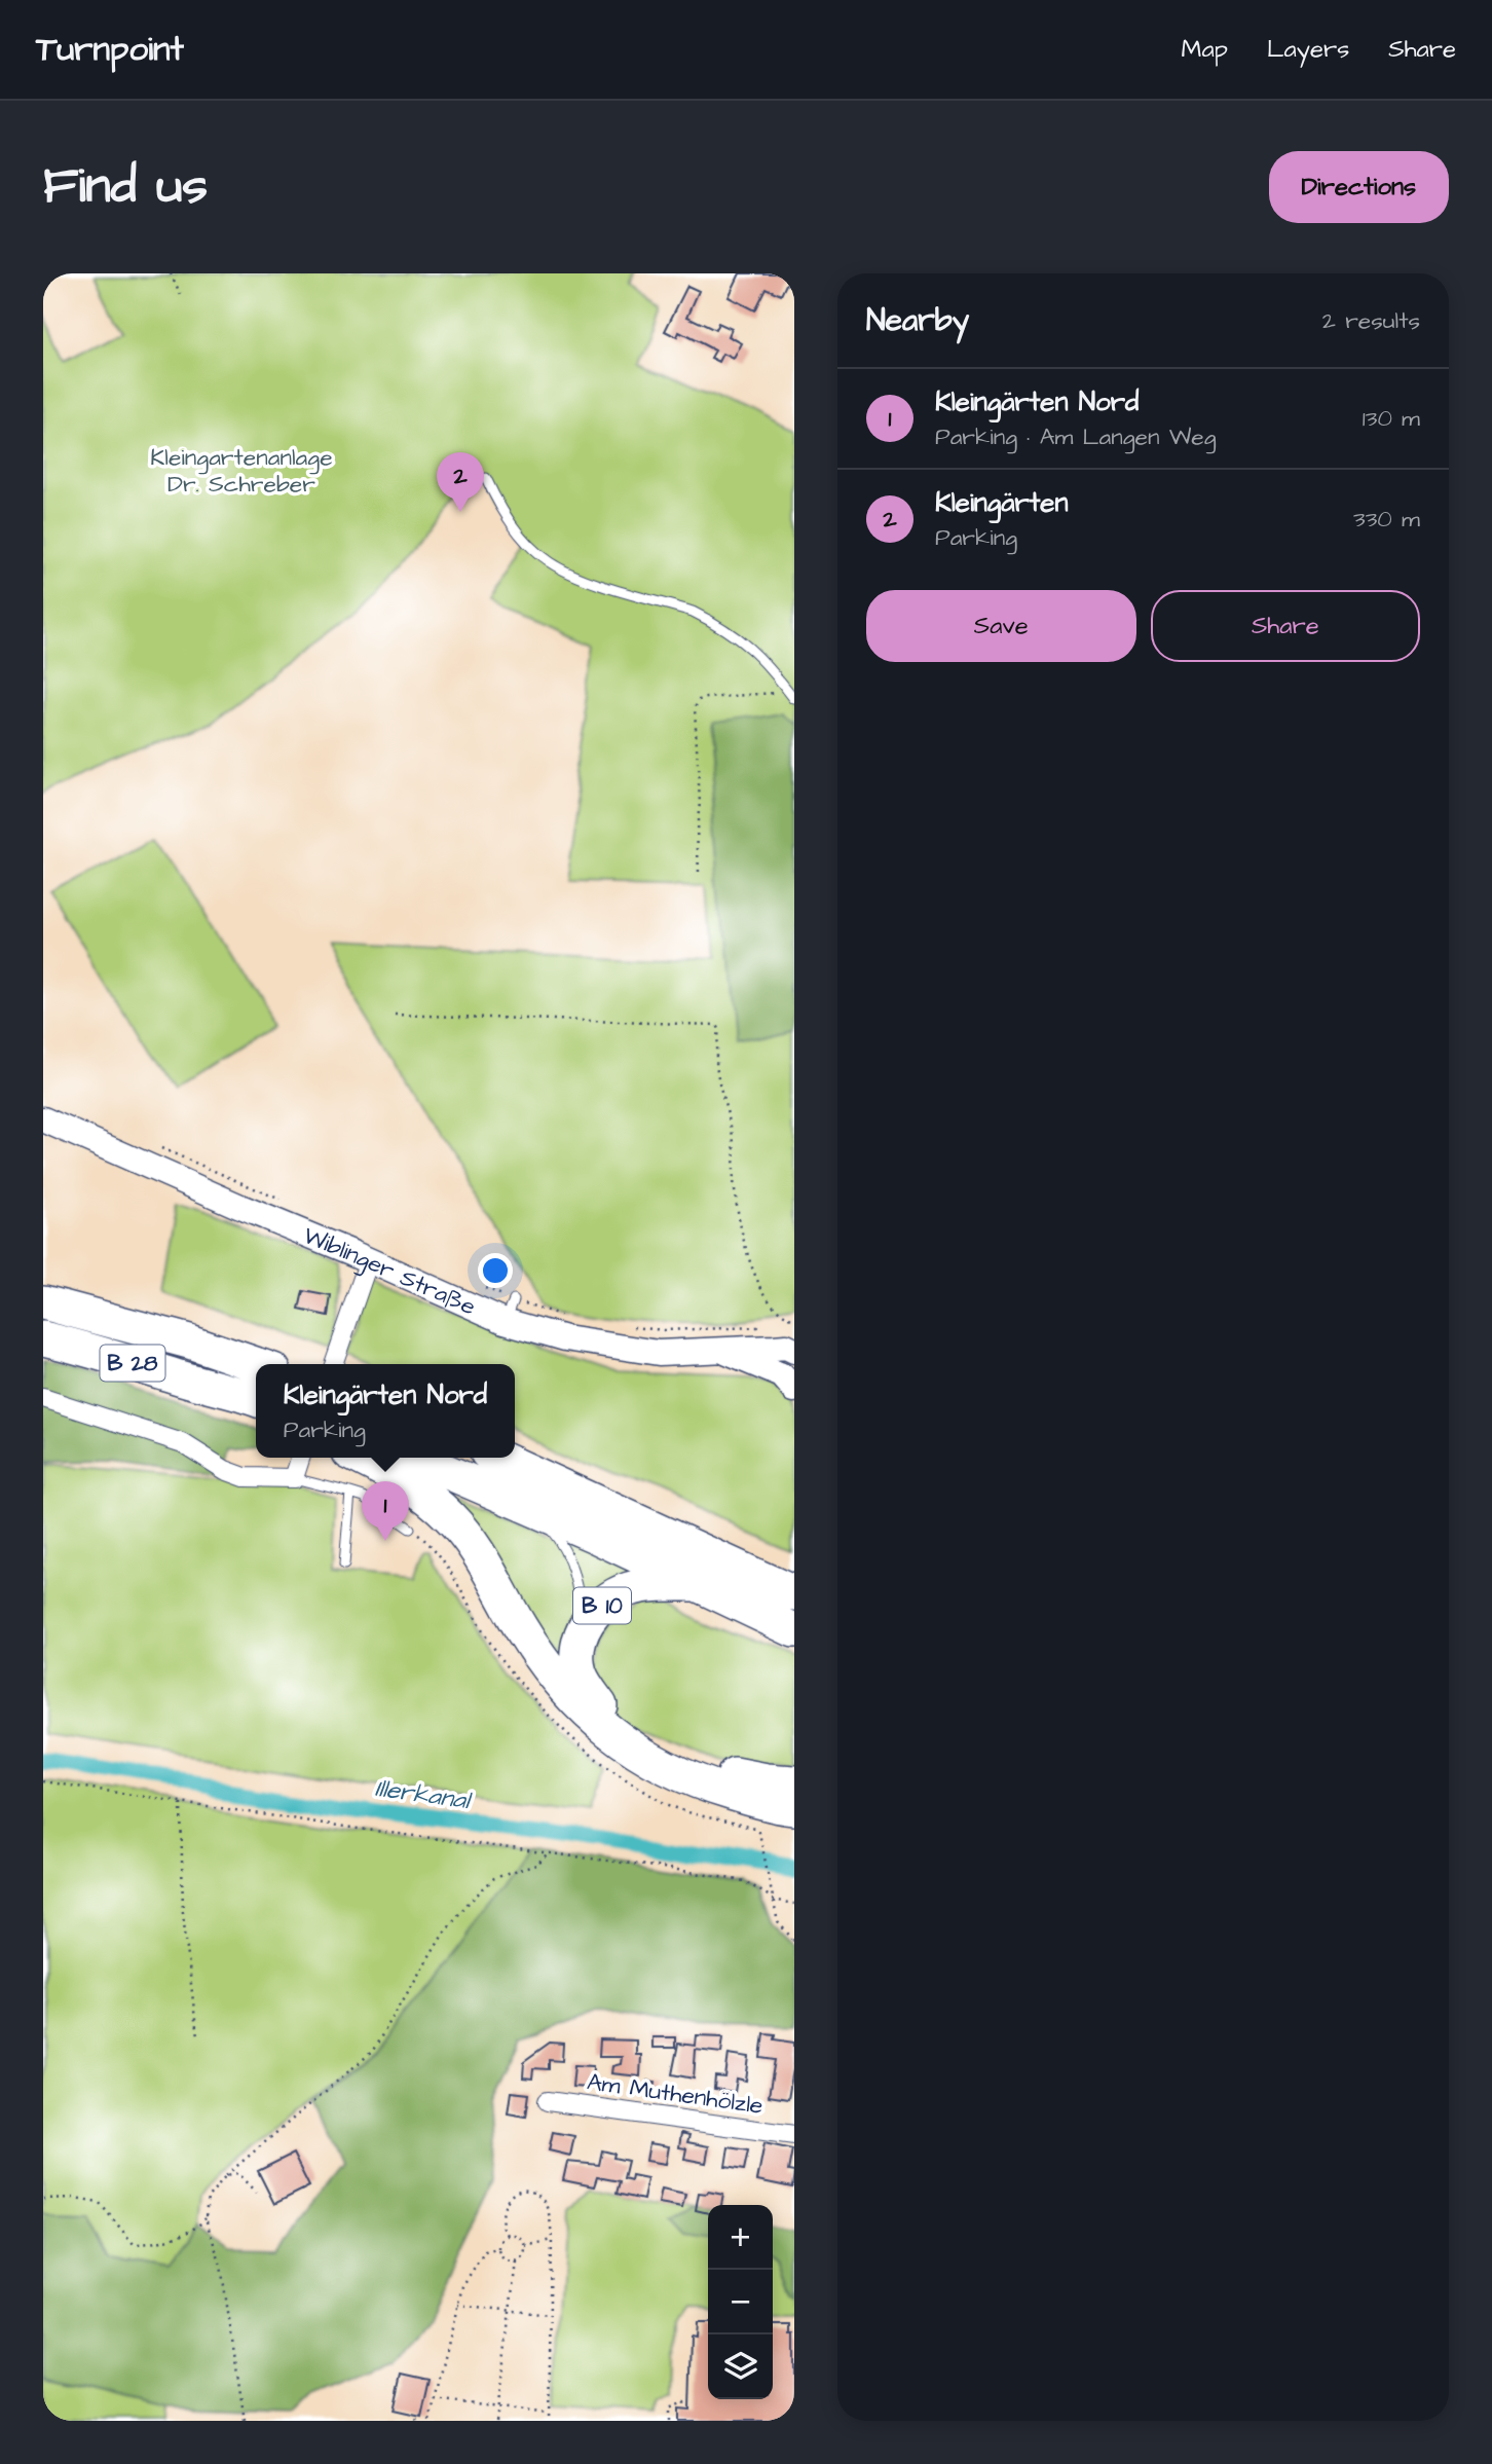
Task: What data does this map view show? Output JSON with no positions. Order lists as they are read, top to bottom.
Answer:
{
  "streets": {
    "highway": ["B 28", "B 10"],
    "main road": ["Wiblinger Straße"],
    "street": ["Am Muthenhölzle"]
  },
  "water": ["Illerkanal"],
  "parks": ["Kleingartenanlage Dr. Schreber"],
  "page": {
    "header": "Turnpoint",
    "nav": ["Map", "Layers", "Share"],
    "buttons": [
      "Directions",
      ["Save", "Share"]
    ],
    "title": "Find us",
    "heading": ["Nearby", "2 results"],
    "list": [
      {
        "mark": "1",
        "name": "Kleingärten Nord",
        "note": "Parking · Am Langen Weg",
        "value": "130 m"
      },
      {
        "mark": "2",
        "name": "Kleingärten",
        "note": "Parking",
        "value": "330 m"
      }
    ],
    "pins": ["2", "1"],
    "popup": ["Kleingärten Nord", "Parking"],
    "map_buttons": ["+", "−"]
  }
}
